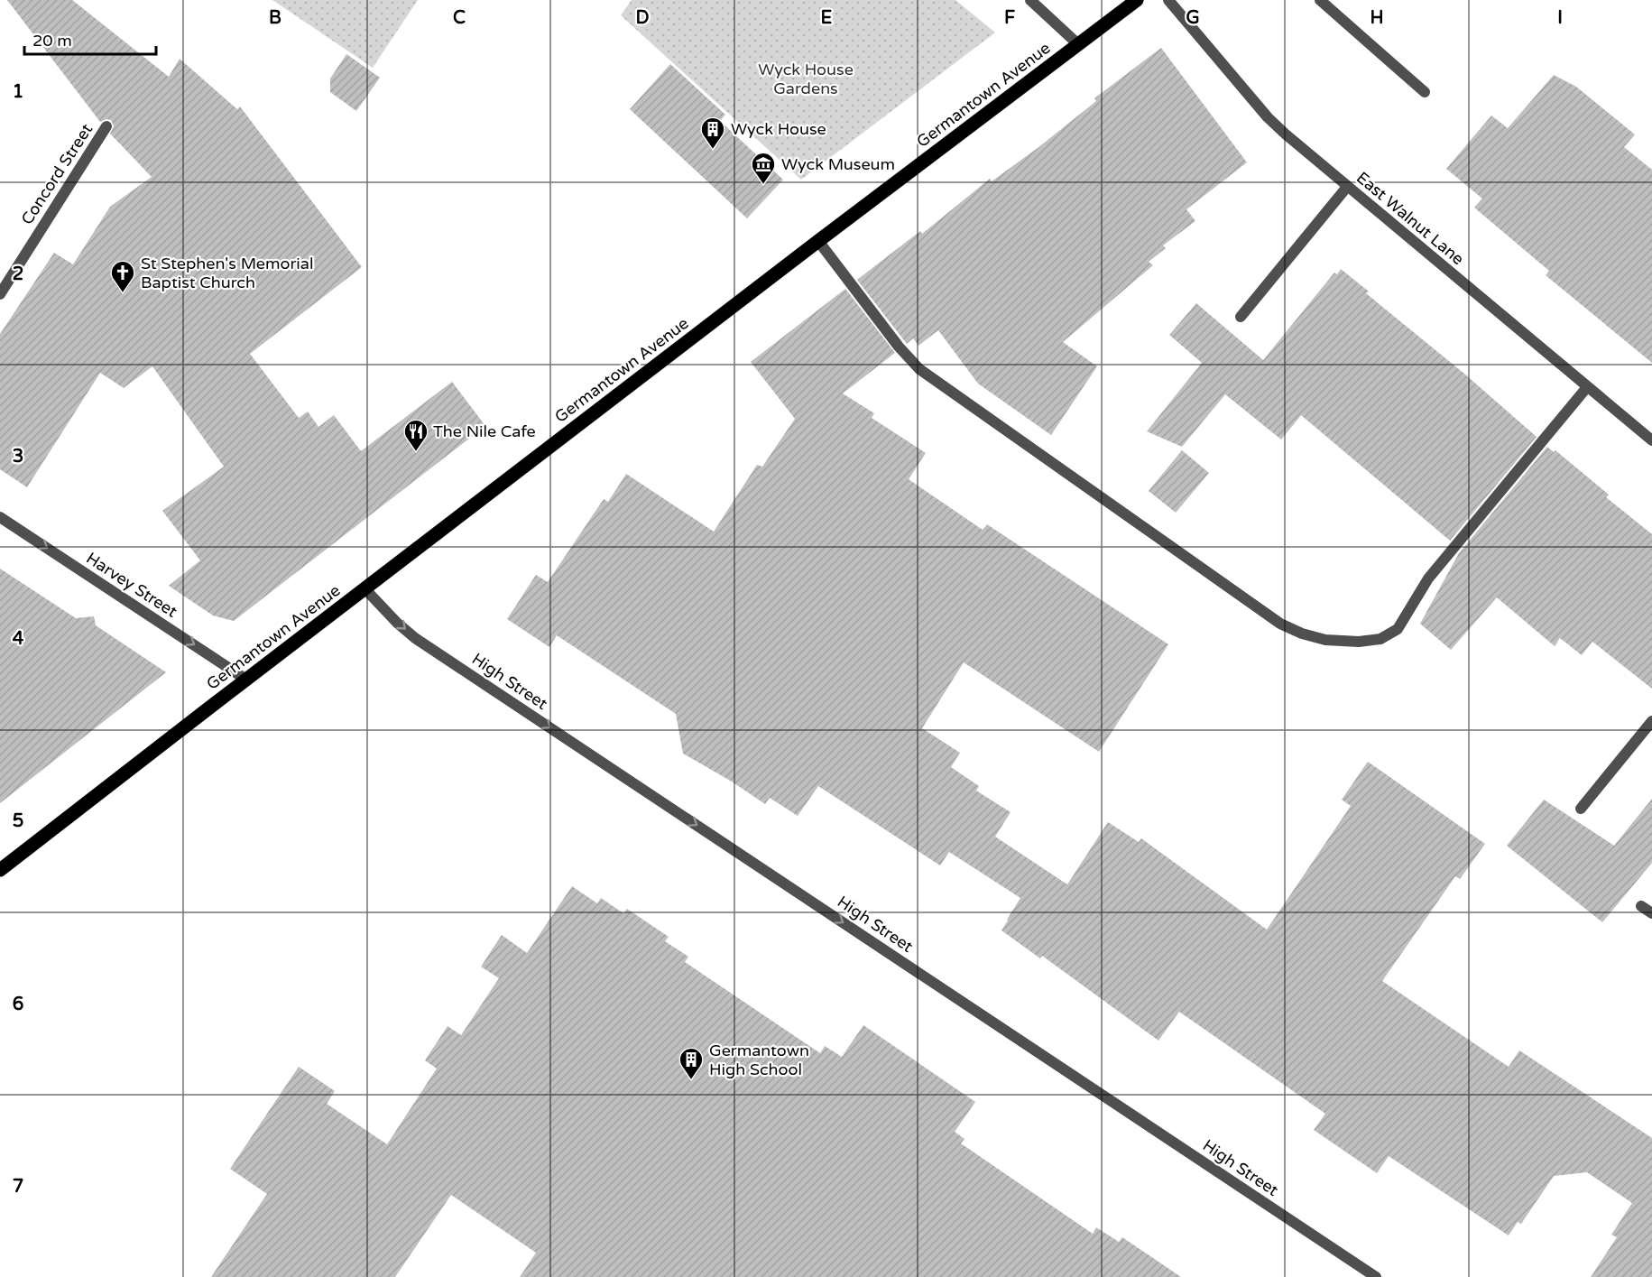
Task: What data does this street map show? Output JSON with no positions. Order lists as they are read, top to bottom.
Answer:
{
  "streets": {
    "main road": ["Germantown Avenue"],
    "street": [
      "Concord Street",
      "East Walnut Lane",
      "Harvey Street",
      "High Street"
    ]
  },
  "crossings": [
    ["Germantown Avenue", "Harvey Street"],
    ["Germantown Avenue", "High Street"]
  ],
  "one_way": ["Harvey Street", "High Street"],
  "parks": ["Wyck House Gardens"],
  "places": {
    "building": ["Wyck House", "Germantown High School"],
    "museum": ["Wyck Museum"],
    "church": ["St Stephen's Memorial Baptist Church"],
    "restaurant": ["The Nile Cafe"]
  },
  "scale_bar": "20 m",
  "grid": {
    "columns": [
      "B",
      "C",
      "D",
      "E",
      "F",
      "G",
      "H",
      "I"
    ],
    "rows": [
      "1",
      "2",
      "3",
      "4",
      "5",
      "6",
      "7"
    ]
  }
}
